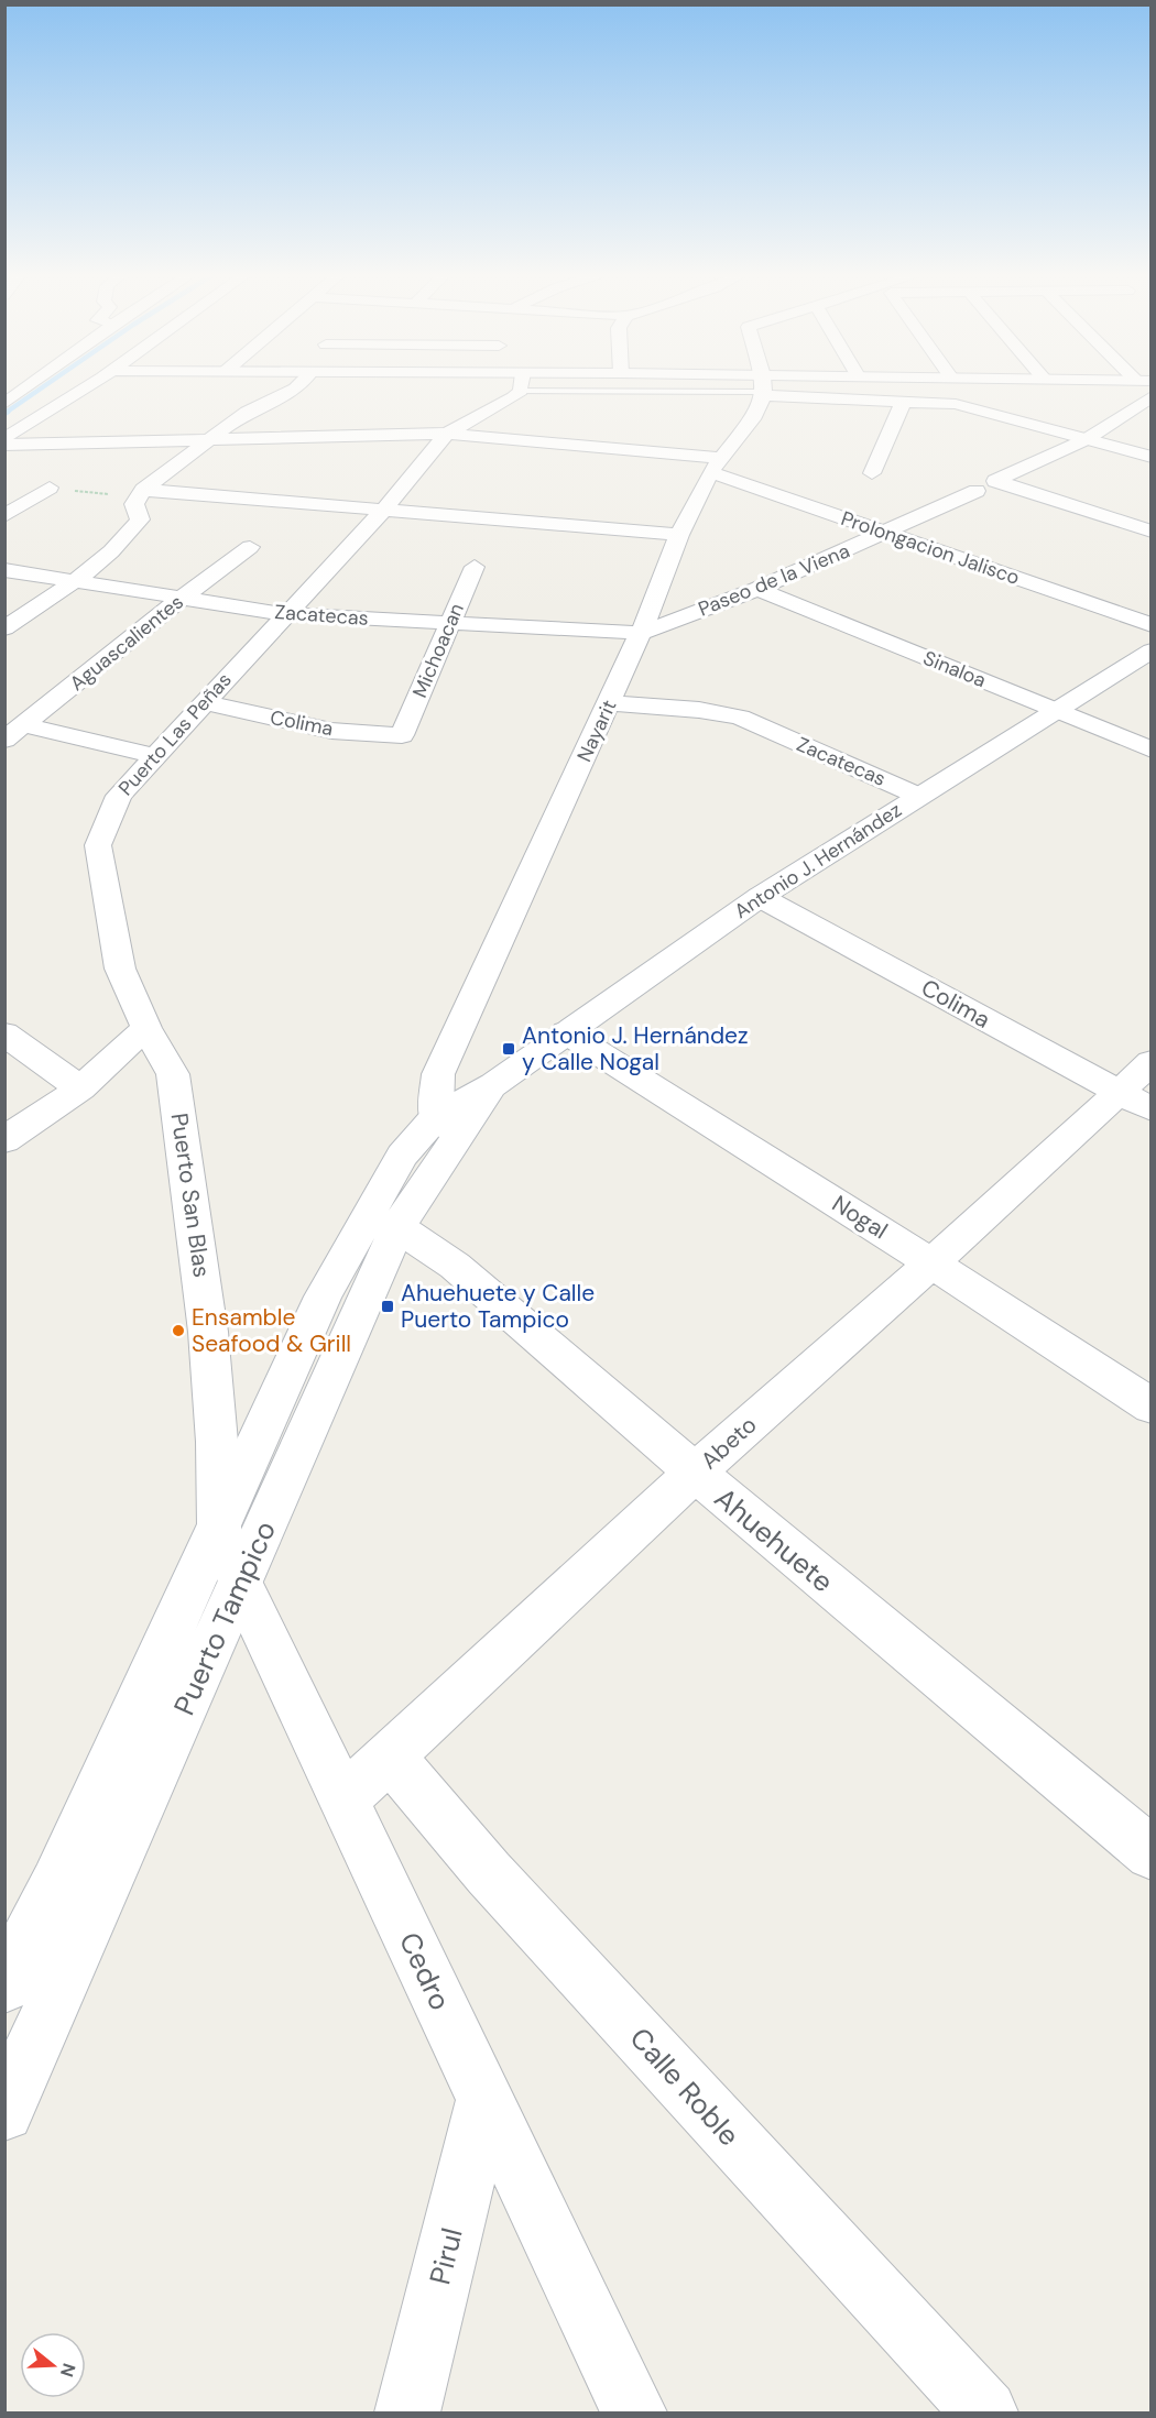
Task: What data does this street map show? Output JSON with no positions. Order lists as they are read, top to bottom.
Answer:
{
  "streets": {
    "street": [
      "Prolongacion Jalisco",
      "Paseo de la Viena",
      "Zacatecas",
      "Aguascalientes",
      "Michoacan",
      "Sinaloa",
      "Colima",
      "Nayarit",
      "Puerto Las Peñas",
      "Antonio J. Hernández",
      "Puerto San Blas",
      "Nogal",
      "Abeto",
      "Ahuehuete",
      "Puerto Tampico",
      "Cedro",
      "Calle Roble",
      "Pirul"
    ]
  },
  "crossings": [
    ["Prolongacion Jalisco", "Paseo de la Viena"],
    ["Prolongacion Jalisco", "Nayarit"],
    ["Prolongacion Jalisco", "Puerto Las Peñas"],
    ["Paseo de la Viena", "Zacatecas"],
    ["Paseo de la Viena", "Sinaloa"],
    ["Paseo de la Viena", "Nayarit"],
    ["Zacatecas", "Aguascalientes"],
    ["Zacatecas", "Michoacan"],
    ["Zacatecas", "Nayarit"],
    ["Zacatecas", "Puerto Las Peñas"],
    ["Zacatecas", "Antonio J. Hernández"],
    ["Michoacan", "Colima"],
    ["Sinaloa", "Antonio J. Hernández"],
    ["Colima", "Puerto Las Peñas"],
    ["Colima", "Antonio J. Hernández"],
    ["Colima", "Abeto"],
    ["Nayarit", "Antonio J. Hernández"],
    ["Nayarit", "Puerto Tampico"],
    ["Puerto Las Peñas", "Puerto San Blas"],
    ["Antonio J. Hernández", "Nogal"],
    ["Antonio J. Hernández", "Puerto Tampico"],
    ["Puerto San Blas", "Puerto Tampico"],
    ["Puerto San Blas", "Cedro"],
    ["Nogal", "Abeto"],
    ["Abeto", "Ahuehuete"],
    ["Abeto", "Cedro"],
    ["Abeto", "Calle Roble"],
    ["Ahuehuete", "Puerto Tampico"],
    ["Puerto Tampico", "Cedro"],
    ["Cedro", "Pirul"]
  ],
  "places": {
    "transit": ["Antonio J. Hernández y Calle Nogal", "Ahuehuete y Calle Puerto Tampico"],
    "other": ["Ensamble Seafood & Grill"]
  },
  "north": "right"
}
